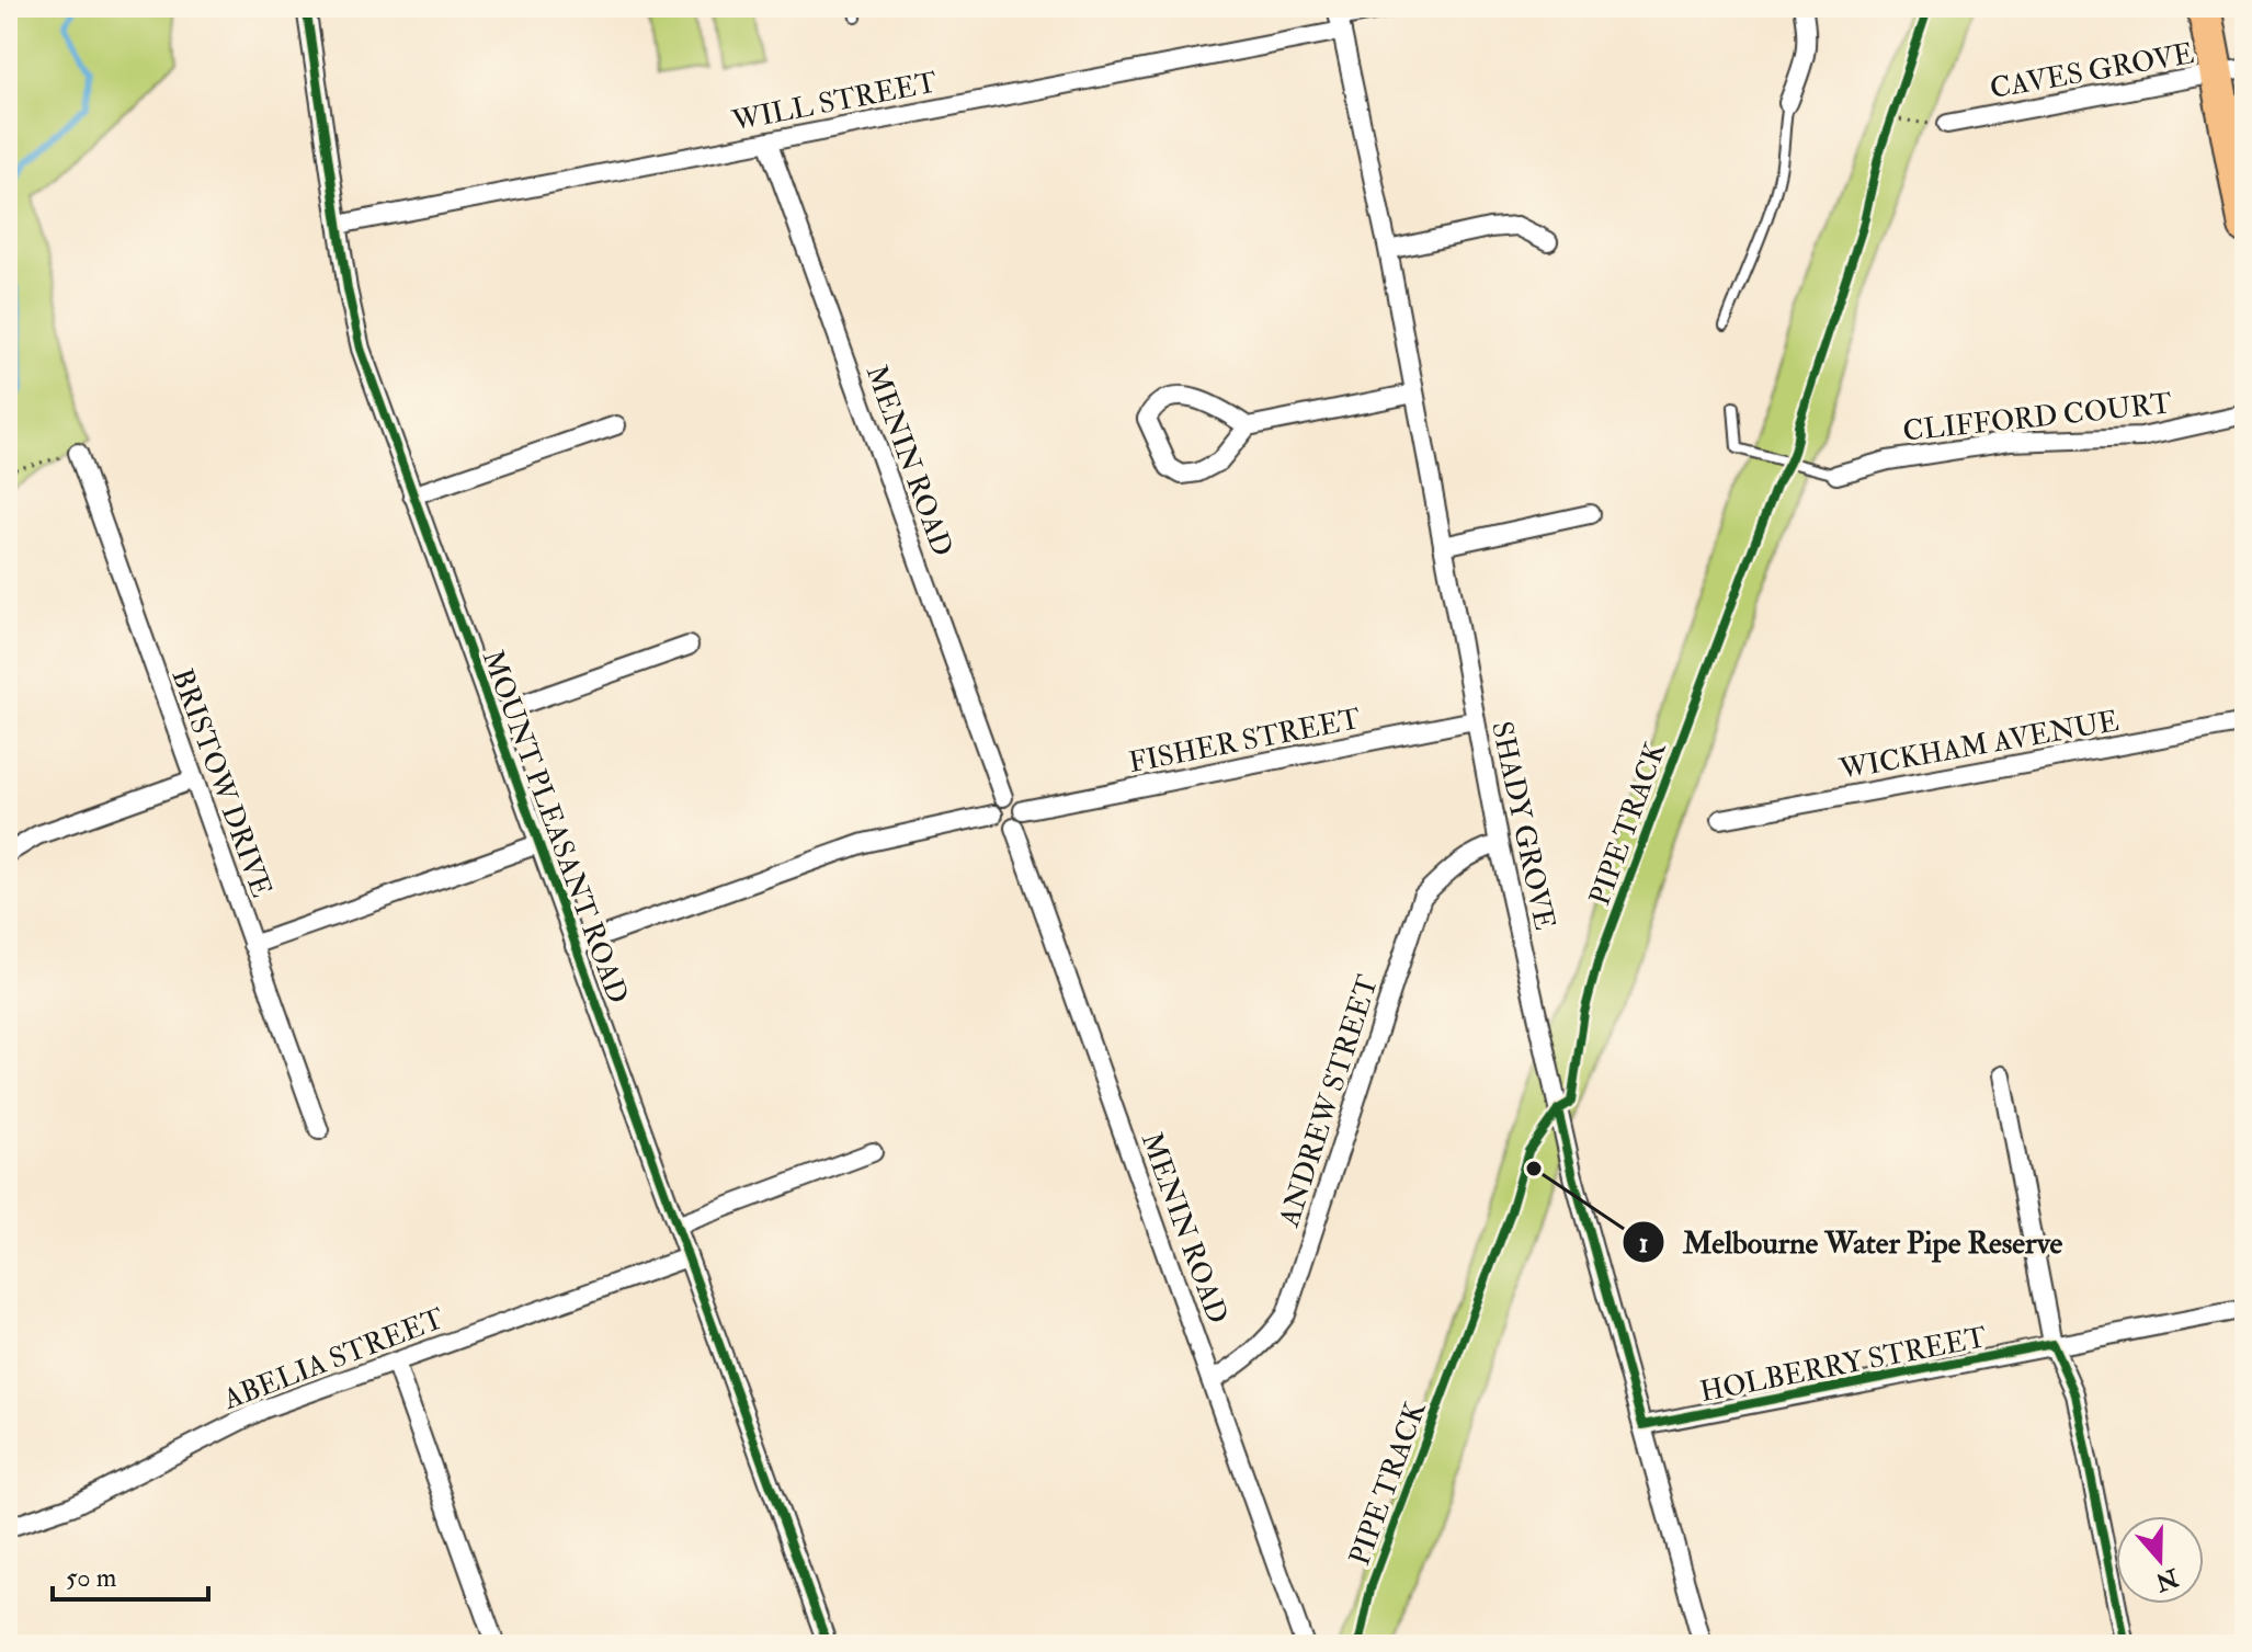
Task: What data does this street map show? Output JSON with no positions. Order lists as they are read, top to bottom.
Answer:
{
  "streets": {
    "street": [
      "CAVES GROVE",
      "WILL STREET",
      "CLIFFORD COURT",
      "MENIN ROAD",
      "FISHER STREET",
      "WICKHAM AVENUE",
      "BRISTOW DRIVE",
      "SHADY GROVE",
      "MOUNT PLEASANT ROAD",
      "ANDREW STREET",
      "ABELIA STREET",
      "HOLBERRY STREET"
    ],
    "cycle path": ["PIPE TRACK"]
  },
  "crossings": [
    ["WILL STREET", "MENIN ROAD"],
    ["WILL STREET", "SHADY GROVE"],
    ["WILL STREET", "MOUNT PLEASANT ROAD"],
    ["MENIN ROAD", "FISHER STREET"],
    ["MENIN ROAD", "ANDREW STREET"],
    ["FISHER STREET", "SHADY GROVE"],
    ["SHADY GROVE", "ANDREW STREET"],
    ["SHADY GROVE", "HOLBERRY STREET"],
    ["MOUNT PLEASANT ROAD", "ABELIA STREET"]
  ],
  "places": ["Melbourne Water Pipe Reserve"],
  "scale_bar": "50 m",
  "north": "bottom"
}
